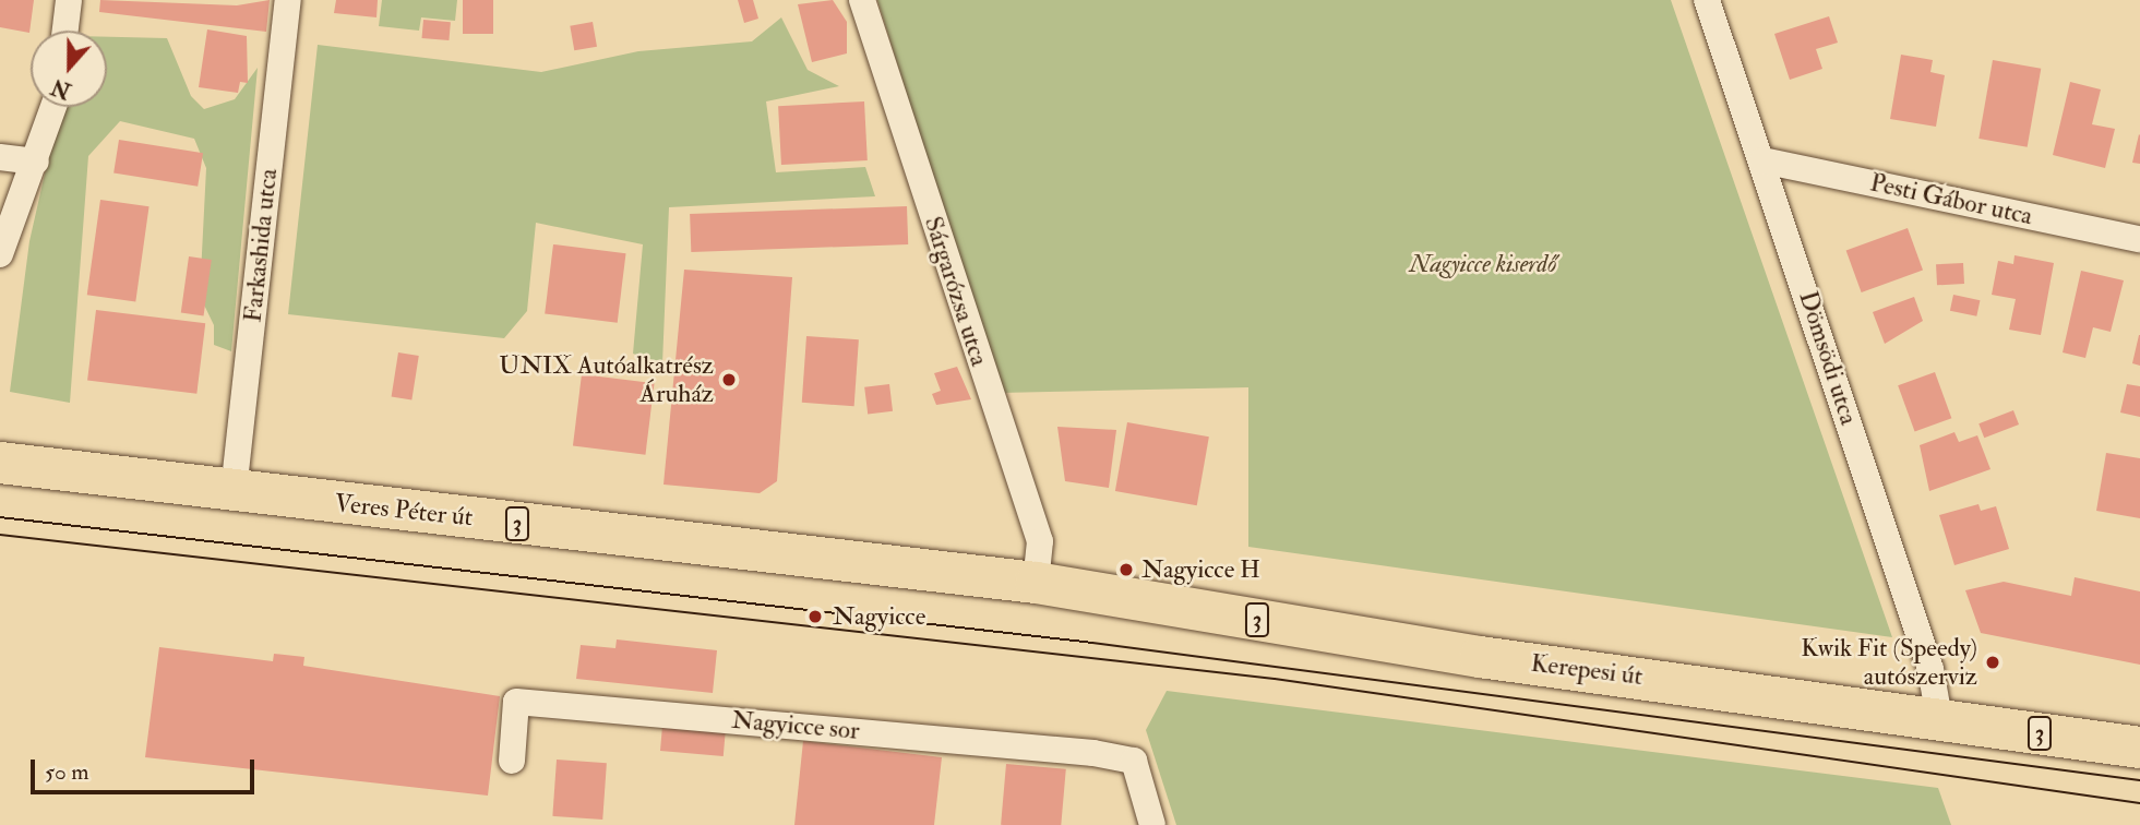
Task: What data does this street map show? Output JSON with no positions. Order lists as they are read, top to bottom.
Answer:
{
  "streets": {
    "main road": ["Veres Péter út", "3", "Kerepesi út"],
    "street": [
      "Pesti Gábor utca",
      "Farkashida utca",
      "Sárgarózsa utca",
      "Dömsödi utca",
      "Nagyicce sor"
    ]
  },
  "crossings": [
    ["Pesti Gábor utca", "Dömsödi utca"],
    ["Farkashida utca", "Veres Péter út"],
    ["Sárgarózsa utca", "Veres Péter út"],
    ["Sárgarózsa utca", "Kerepesi út"],
    ["Dömsödi utca", "Kerepesi út"],
    ["Veres Péter út", "Kerepesi út"]
  ],
  "parks": ["Nagyicce kiserdő"],
  "places": [
    "UNIX Autóalkatrész Áruház",
    "Nagyicce H",
    "Nagyicce",
    "Kwik Fit (Speedy) autószerviz"
  ],
  "scale_bar": "50 m",
  "north": "bottom"
}
